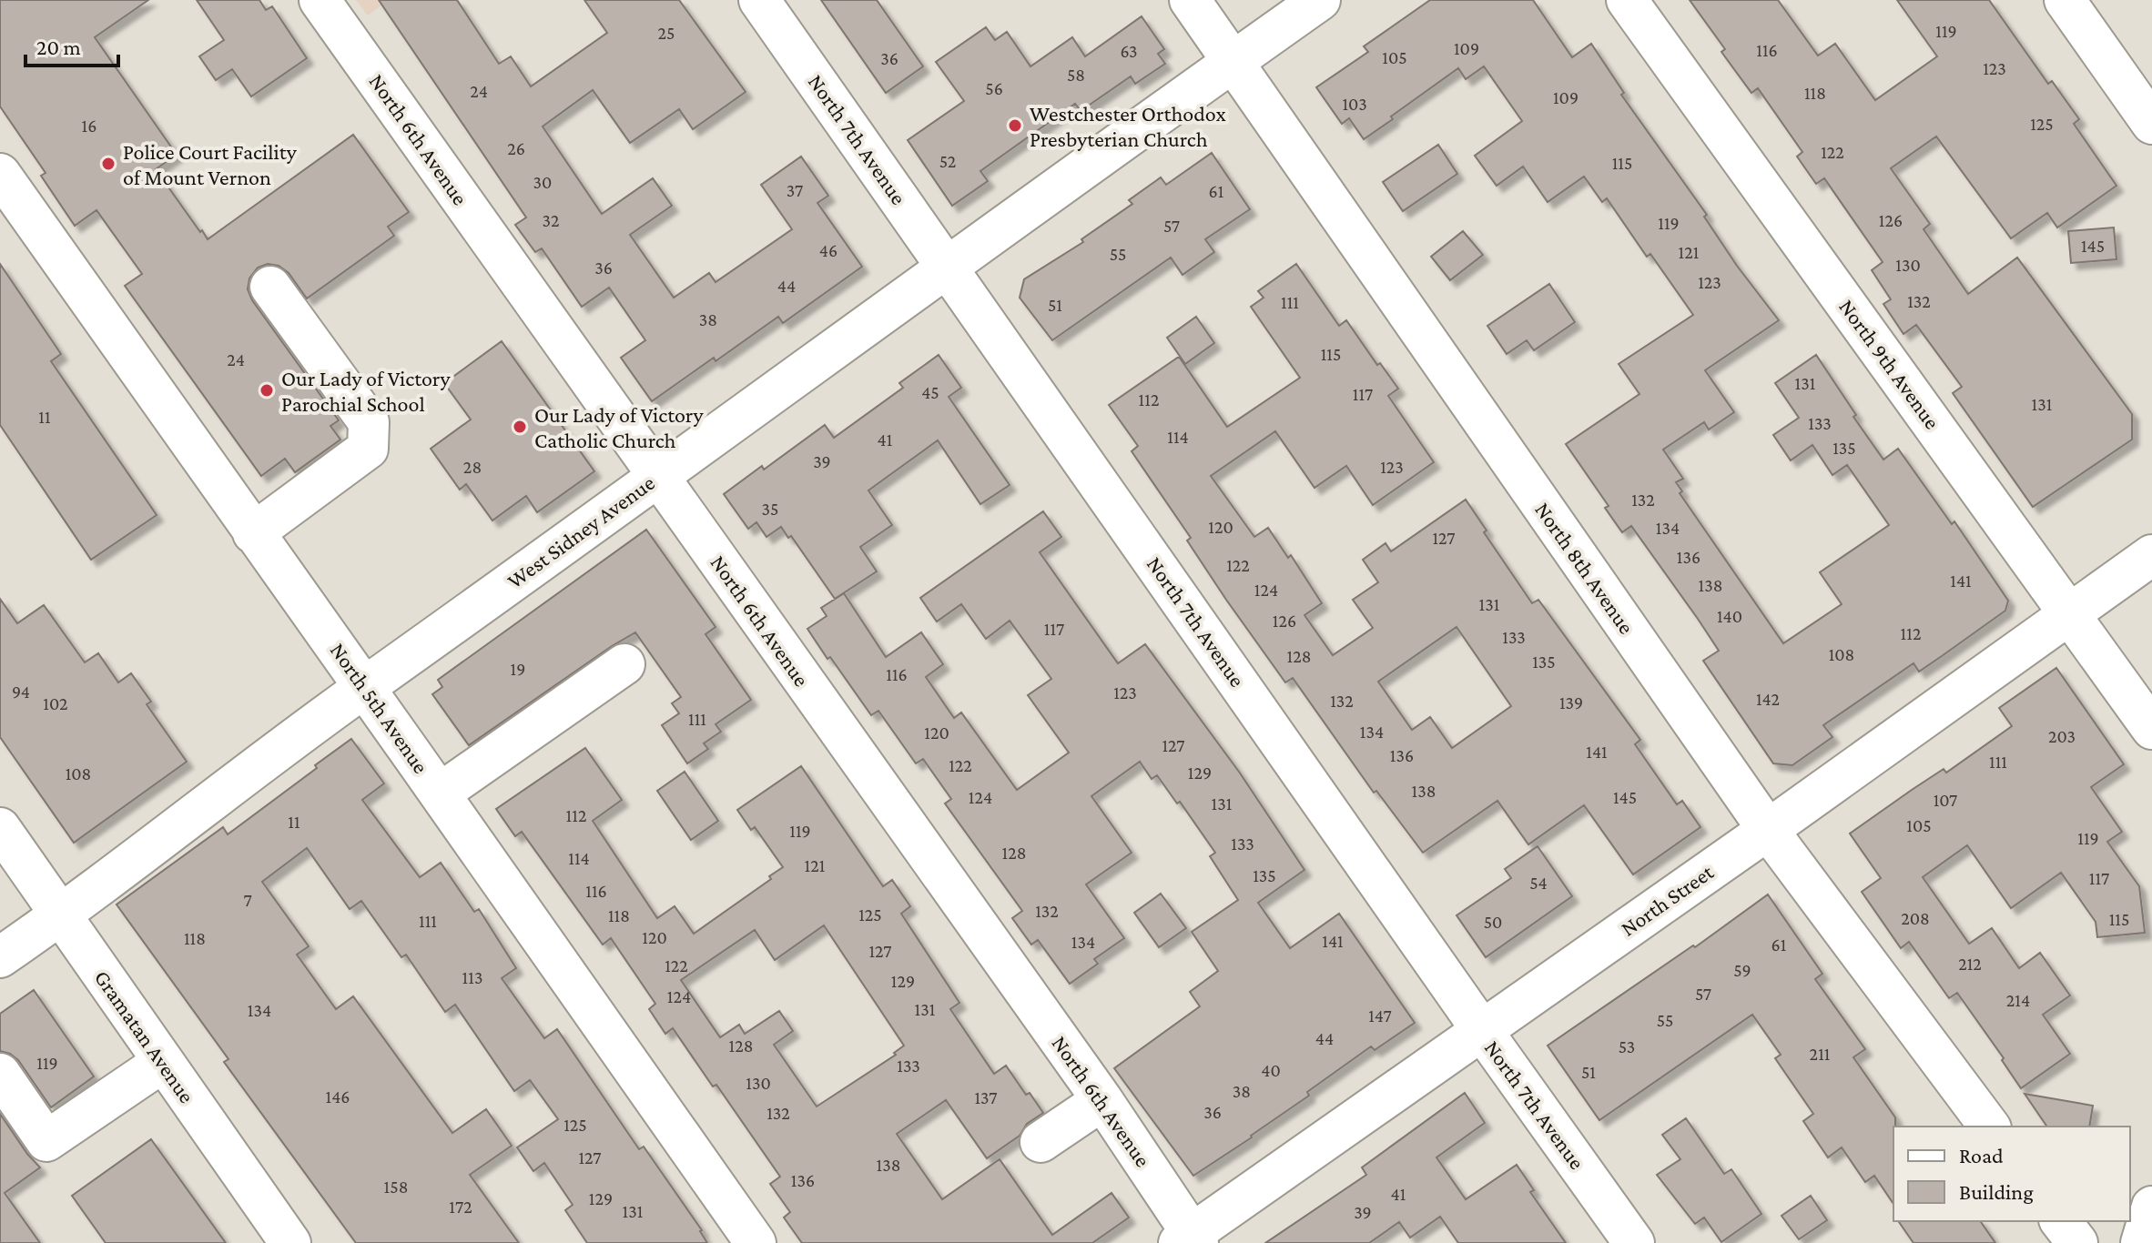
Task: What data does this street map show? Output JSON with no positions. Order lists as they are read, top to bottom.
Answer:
{
  "streets": {
    "street": [
      "North 6th Avenue",
      "North 7th Avenue",
      "North 9th Avenue",
      "West Sidney Avenue",
      "North 8th Avenue",
      "North 5th Avenue",
      "North Street",
      "Gramatan Avenue"
    ]
  },
  "crossings": [
    ["North 6th Avenue", "West Sidney Avenue"],
    ["North 6th Avenue", "North Street"],
    ["North 7th Avenue", "West Sidney Avenue"],
    ["North 7th Avenue", "North Street"],
    ["North 9th Avenue", "North Street"],
    ["West Sidney Avenue", "North 8th Avenue"],
    ["West Sidney Avenue", "North 5th Avenue"],
    ["West Sidney Avenue", "Gramatan Avenue"],
    ["North 8th Avenue", "North Street"]
  ],
  "places": [
    "Westchester Orthodox Presbyterian Church",
    "Police Court Facility of Mount Vernon",
    "Our Lady of Victory Parochial School",
    "Our Lady of Victory Catholic Church"
  ],
  "house_numbers": [
    "119",
    "25",
    "109",
    "116",
    "63",
    "105",
    "36",
    "123",
    "58",
    "56",
    "24",
    "118",
    "109",
    "103",
    "125",
    "16",
    "26",
    "122",
    "52",
    "115",
    "30",
    "37",
    "61",
    "32",
    "126",
    "119",
    "57",
    "145",
    "46",
    "121",
    "55",
    "130",
    "36",
    "123",
    "44",
    "132",
    "111",
    "51",
    "38",
    "115",
    "24",
    "131",
    "45",
    "117",
    "112",
    "131",
    "11",
    "133",
    "114",
    "41",
    "135",
    "39",
    "28",
    "123",
    "132",
    "35",
    "120",
    "134",
    "127",
    "136",
    "122",
    "141",
    "138",
    "124",
    "131",
    "140",
    "126",
    "117",
    "112",
    "133",
    "108",
    "128",
    "135",
    "19",
    "116",
    "94",
    "123",
    "142",
    "132",
    "139",
    "102",
    "111",
    "134",
    "120",
    "203",
    "127",
    "141",
    "136",
    "111",
    "122",
    "129",
    "108",
    "138",
    "124",
    "145",
    "107",
    "131",
    "112",
    "11",
    "105",
    "119",
    "119",
    "133",
    "128",
    "114",
    "121",
    "135",
    "117",
    "54",
    "116",
    "7",
    "132",
    "125",
    "118",
    "208",
    "115",
    "111",
    "50",
    "120",
    "118",
    "141",
    "134",
    "61",
    "127",
    "212",
    "122",
    "59",
    "113",
    "129",
    "57",
    "124",
    "214",
    "131",
    "134",
    "147",
    "55",
    "44",
    "128",
    "53",
    "211",
    "119",
    "133",
    "40",
    "51",
    "130",
    "38",
    "146",
    "137",
    "36",
    "132",
    "125",
    "127",
    "138",
    "136",
    "158",
    "41",
    "129",
    "172",
    "131",
    "39"
  ],
  "legend": ["Road", "Building"],
  "scale_bar": "20 m"
}
